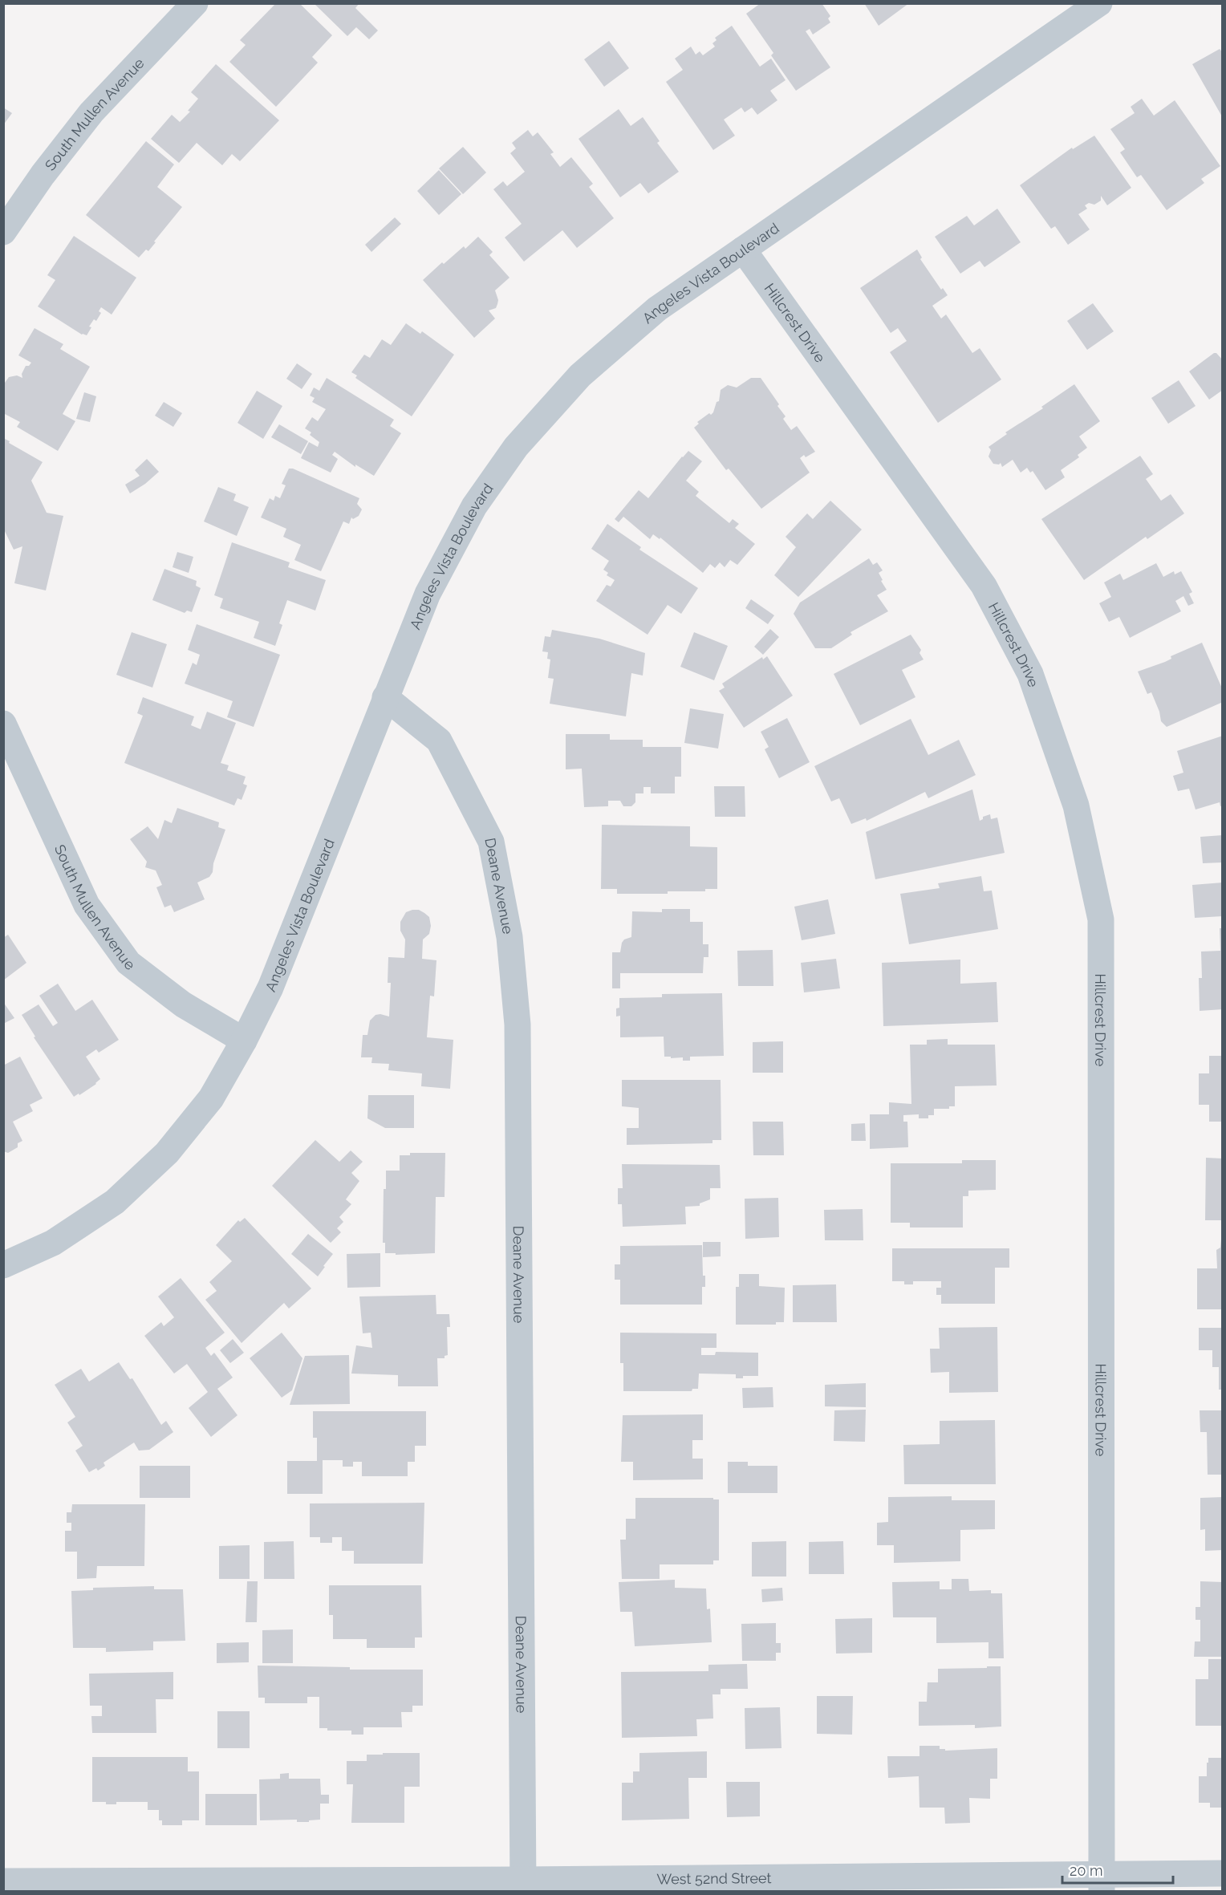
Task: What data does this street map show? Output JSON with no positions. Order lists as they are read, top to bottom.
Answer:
{
  "streets": {
    "street": [
      "South Mullen Avenue",
      "Angeles Vista Boulevard",
      "Hillcrest Drive",
      "Deane Avenue",
      "West 52nd Street"
    ]
  },
  "crossings": [
    ["South Mullen Avenue", "Angeles Vista Boulevard"],
    ["Angeles Vista Boulevard", "Hillcrest Drive"],
    ["Angeles Vista Boulevard", "Deane Avenue"],
    ["Hillcrest Drive", "West 52nd Street"],
    ["Deane Avenue", "West 52nd Street"]
  ],
  "scale_bar": "20 m"
}
